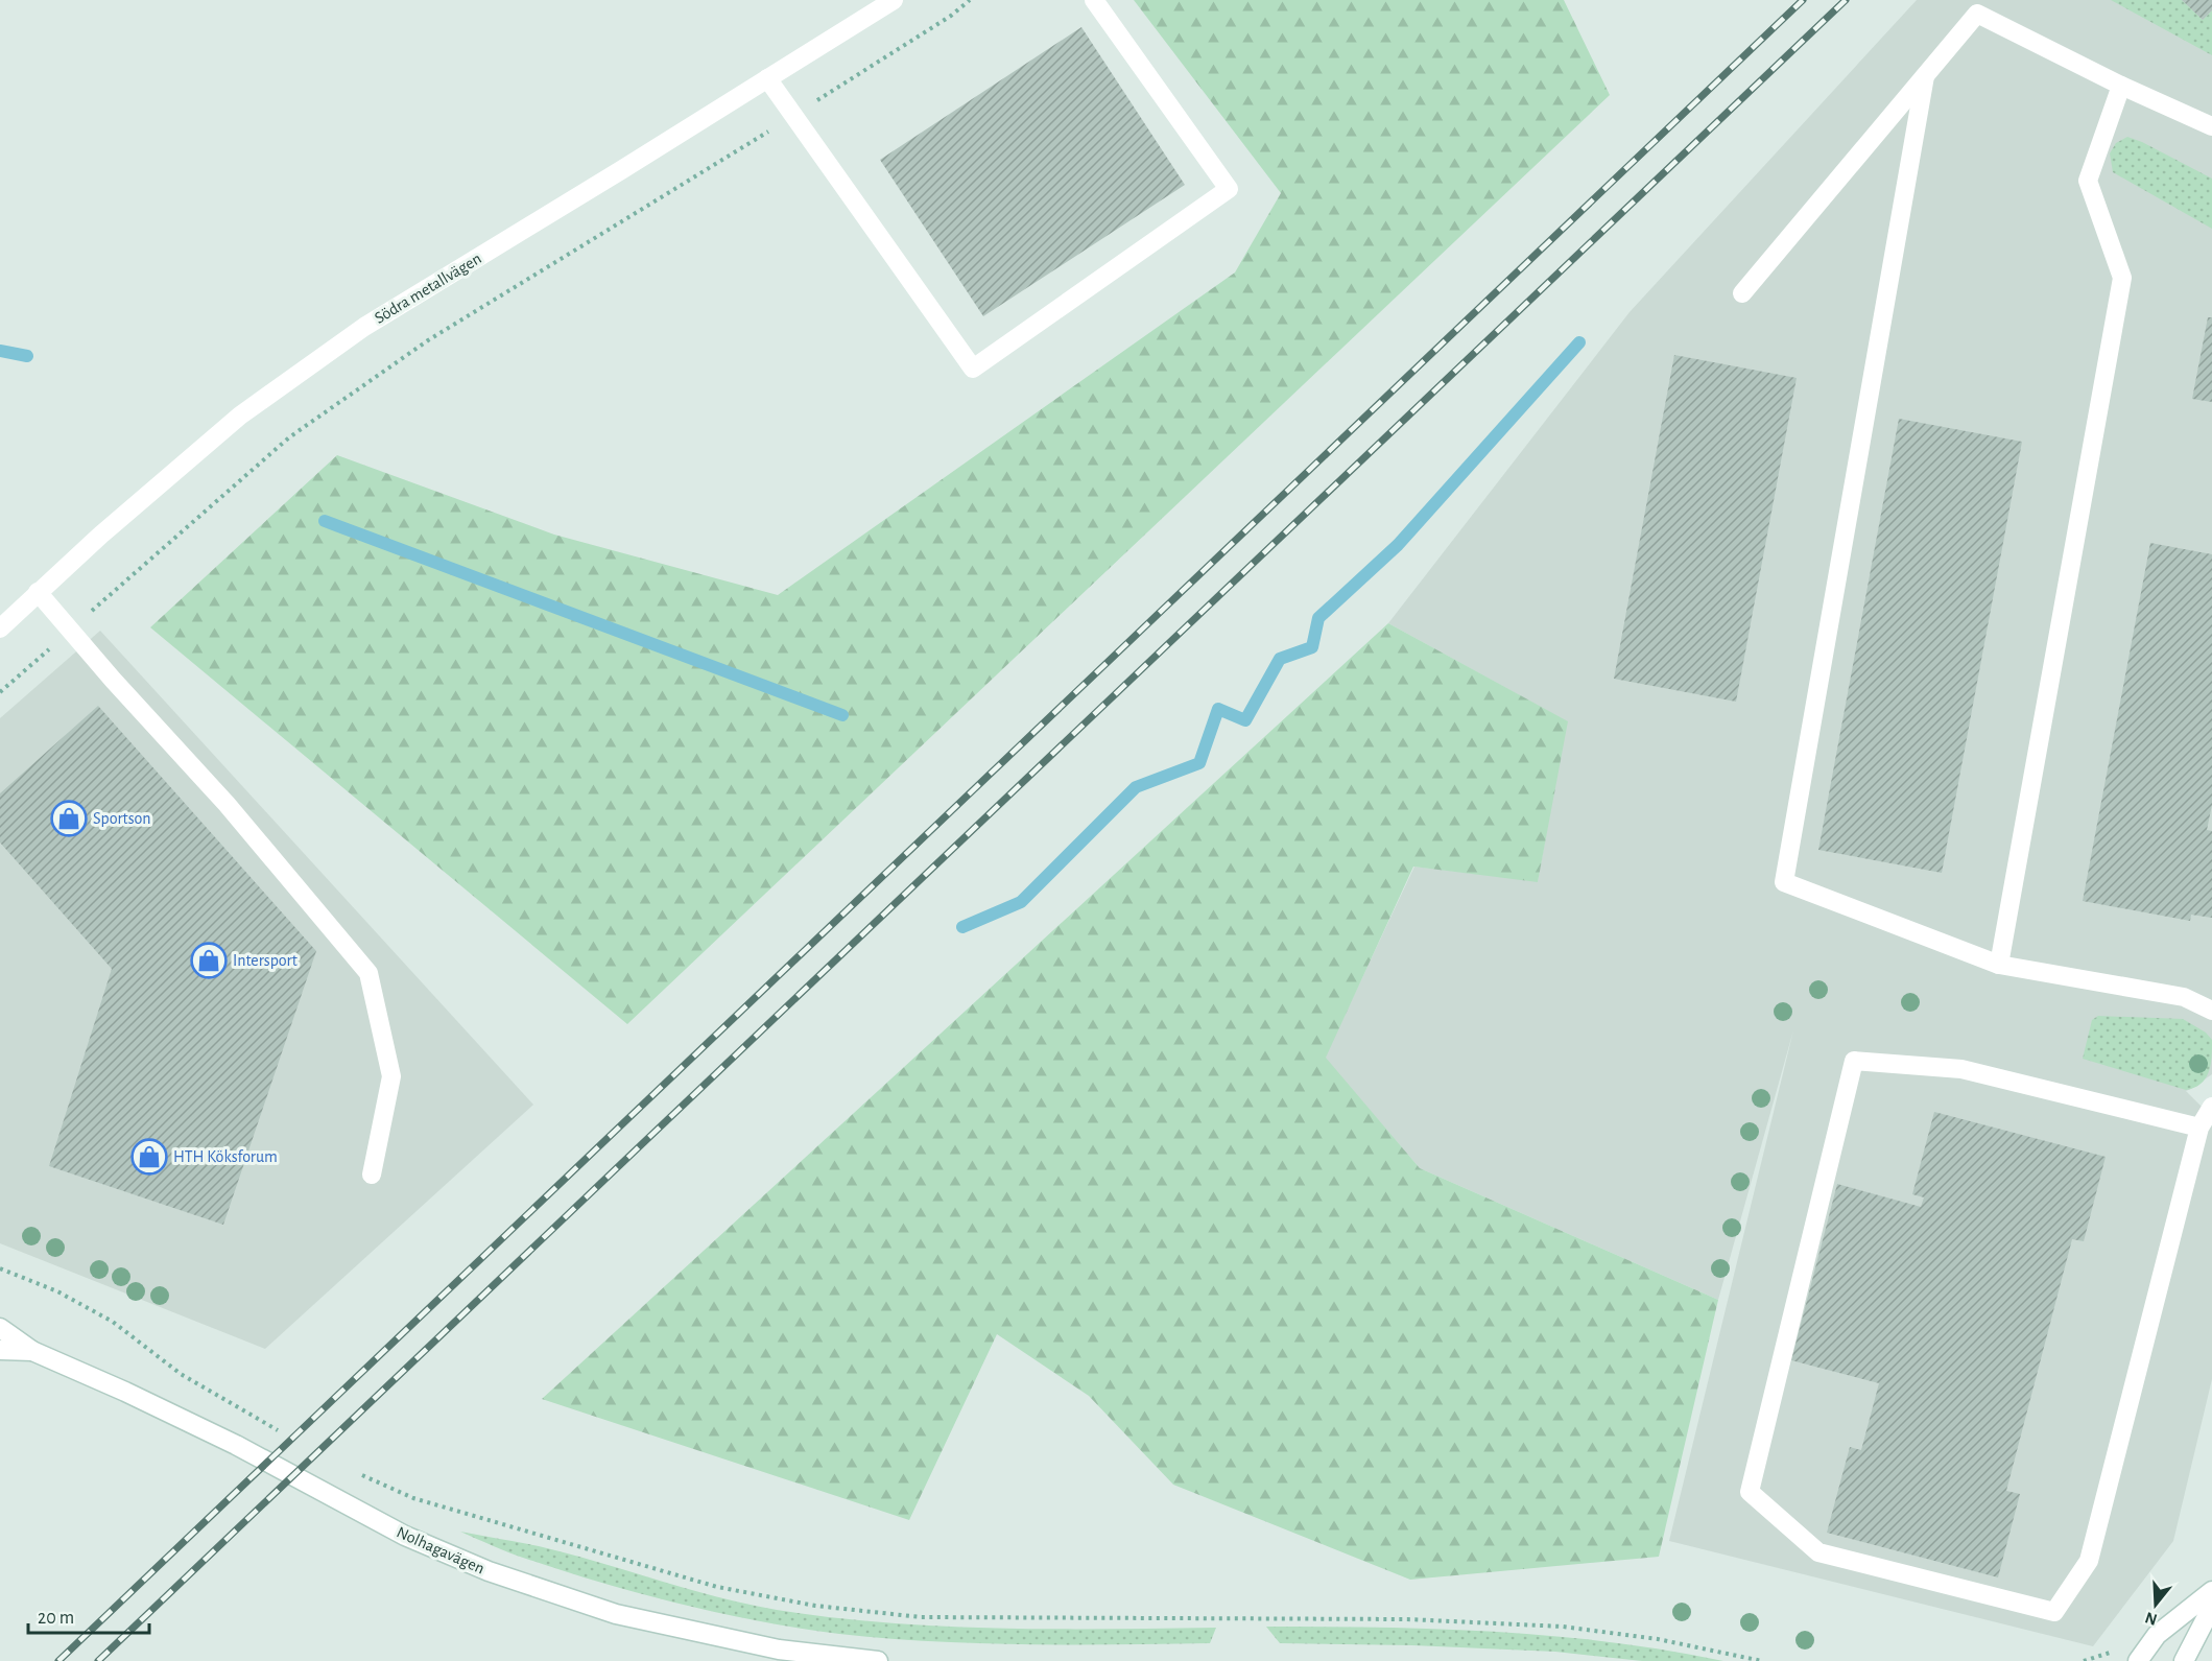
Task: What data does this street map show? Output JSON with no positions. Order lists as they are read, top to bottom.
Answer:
{
  "streets": {
    "street": ["Södra metallvägen", "Nolhagavägen"]
  },
  "places": {
    "shop": ["Sportson", "Intersport", "HTH Köksforum"]
  },
  "scale_bar": "20 m",
  "north": "bottom"
}
